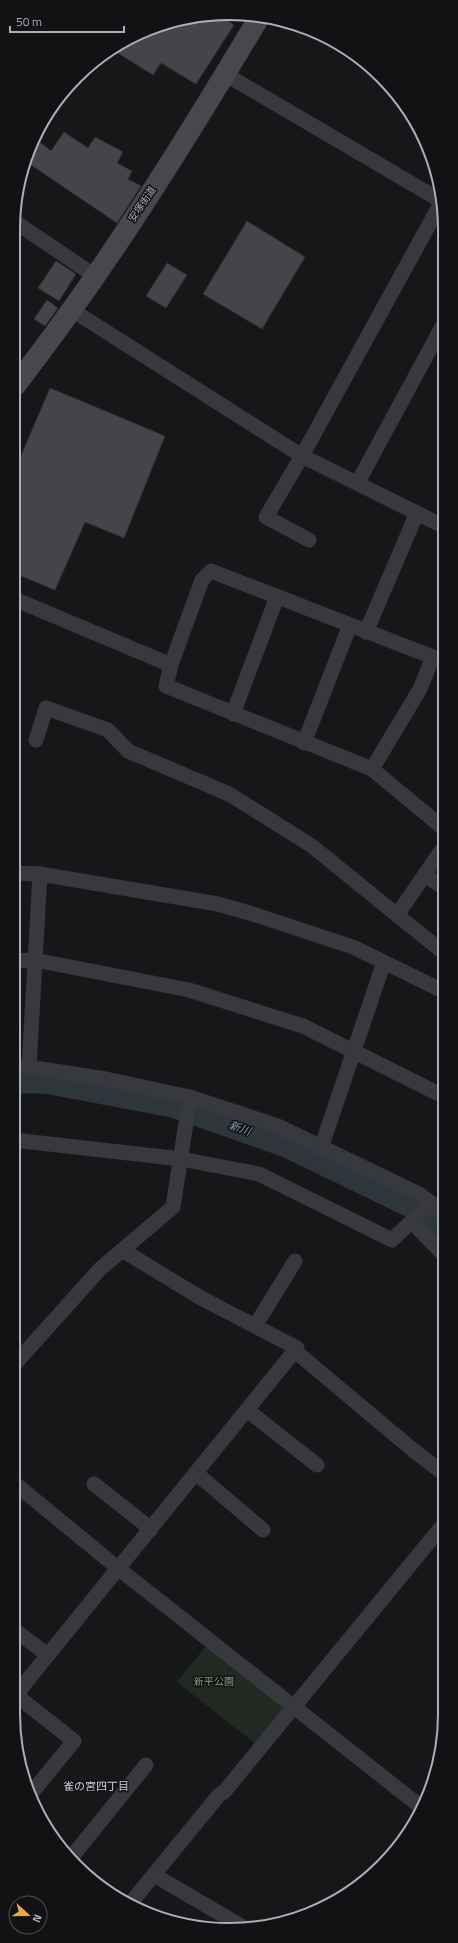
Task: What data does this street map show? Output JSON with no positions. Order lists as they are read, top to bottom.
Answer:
{
  "streets": {
    "main road": ["安塚街道"]
  },
  "districts": ["雀の宮四丁目"],
  "water": ["新川"],
  "parks": ["新平公園"],
  "scale_bar": "50 m",
  "north": "right"
}
